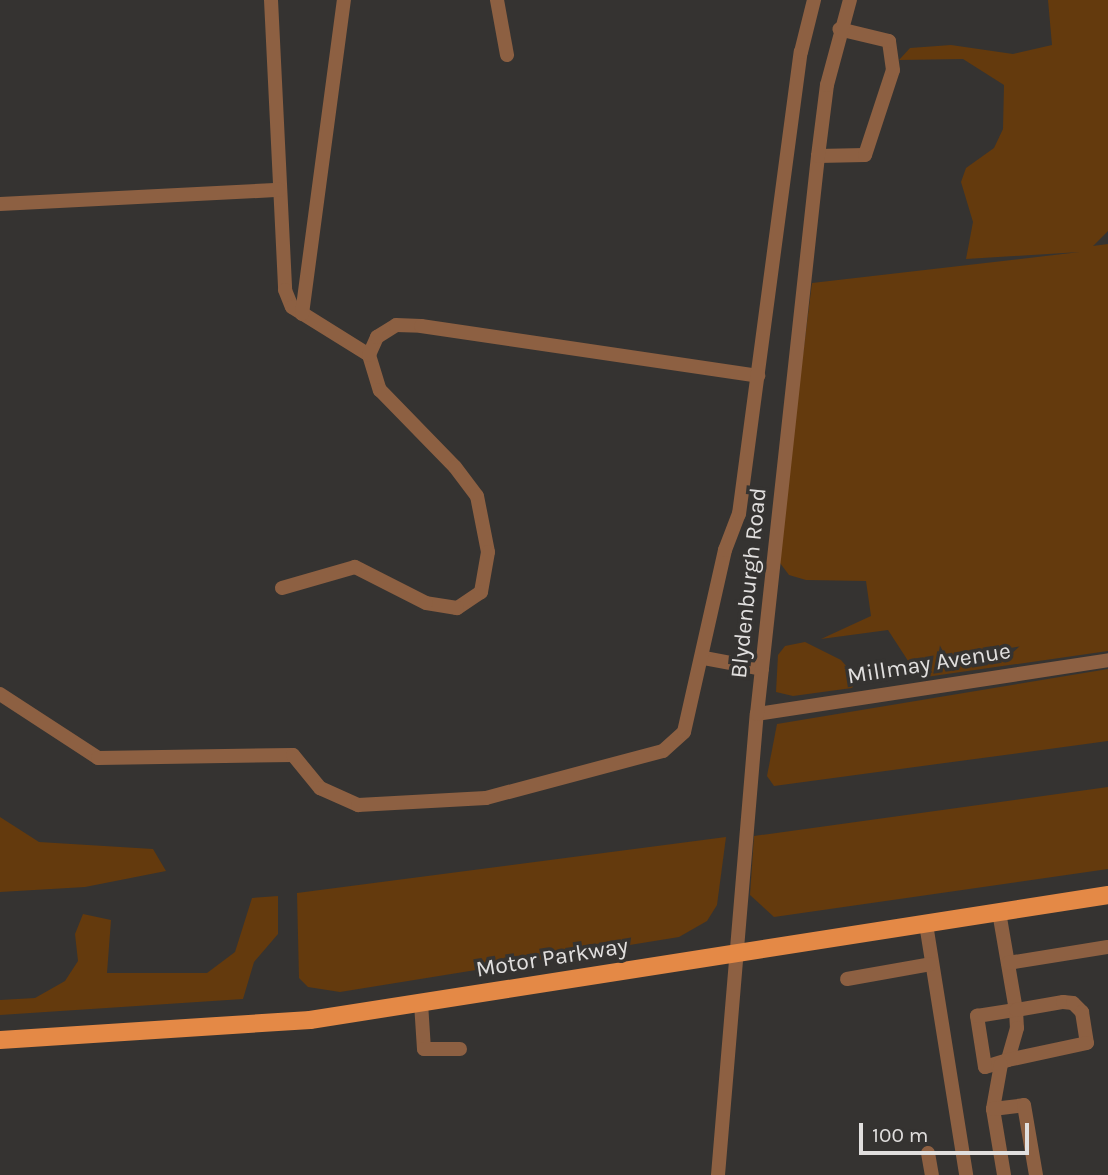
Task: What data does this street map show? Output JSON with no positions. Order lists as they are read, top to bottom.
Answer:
{
  "streets": {
    "main road": ["Motor Parkway"],
    "street": ["Blydenburgh Road", "Millmay Avenue"]
  },
  "crossings": [
    ["Blydenburgh Road", "Millmay Avenue"],
    ["Blydenburgh Road", "Motor Parkway"]
  ],
  "scale_bar": "100 m"
}
